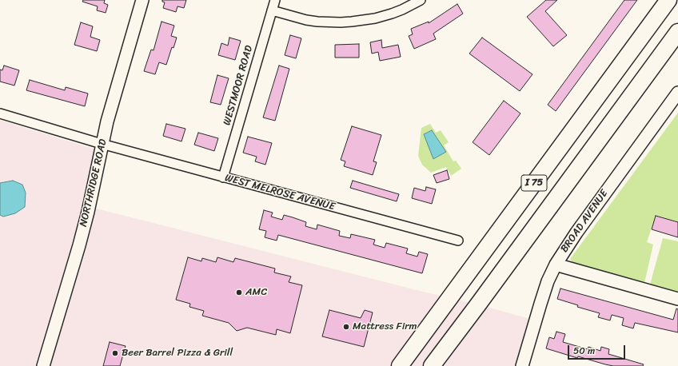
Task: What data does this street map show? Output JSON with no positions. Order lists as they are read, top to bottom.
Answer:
{
  "streets": {
    "highway": ["I 75"],
    "main road": ["NORTHRIDGE ROAD", "BROAD AVENUE"],
    "street": ["WESTMOOR ROAD", "WEST MELROSE AVENUE"]
  },
  "crossings": [
    ["WESTMOOR ROAD", "WEST MELROSE AVENUE"],
    ["NORTHRIDGE ROAD", "WEST MELROSE AVENUE"]
  ],
  "places": ["AMC", "Mattress Firm", "Beer Barrel Pizza & Grill"],
  "scale_bar": "50 m"
}
